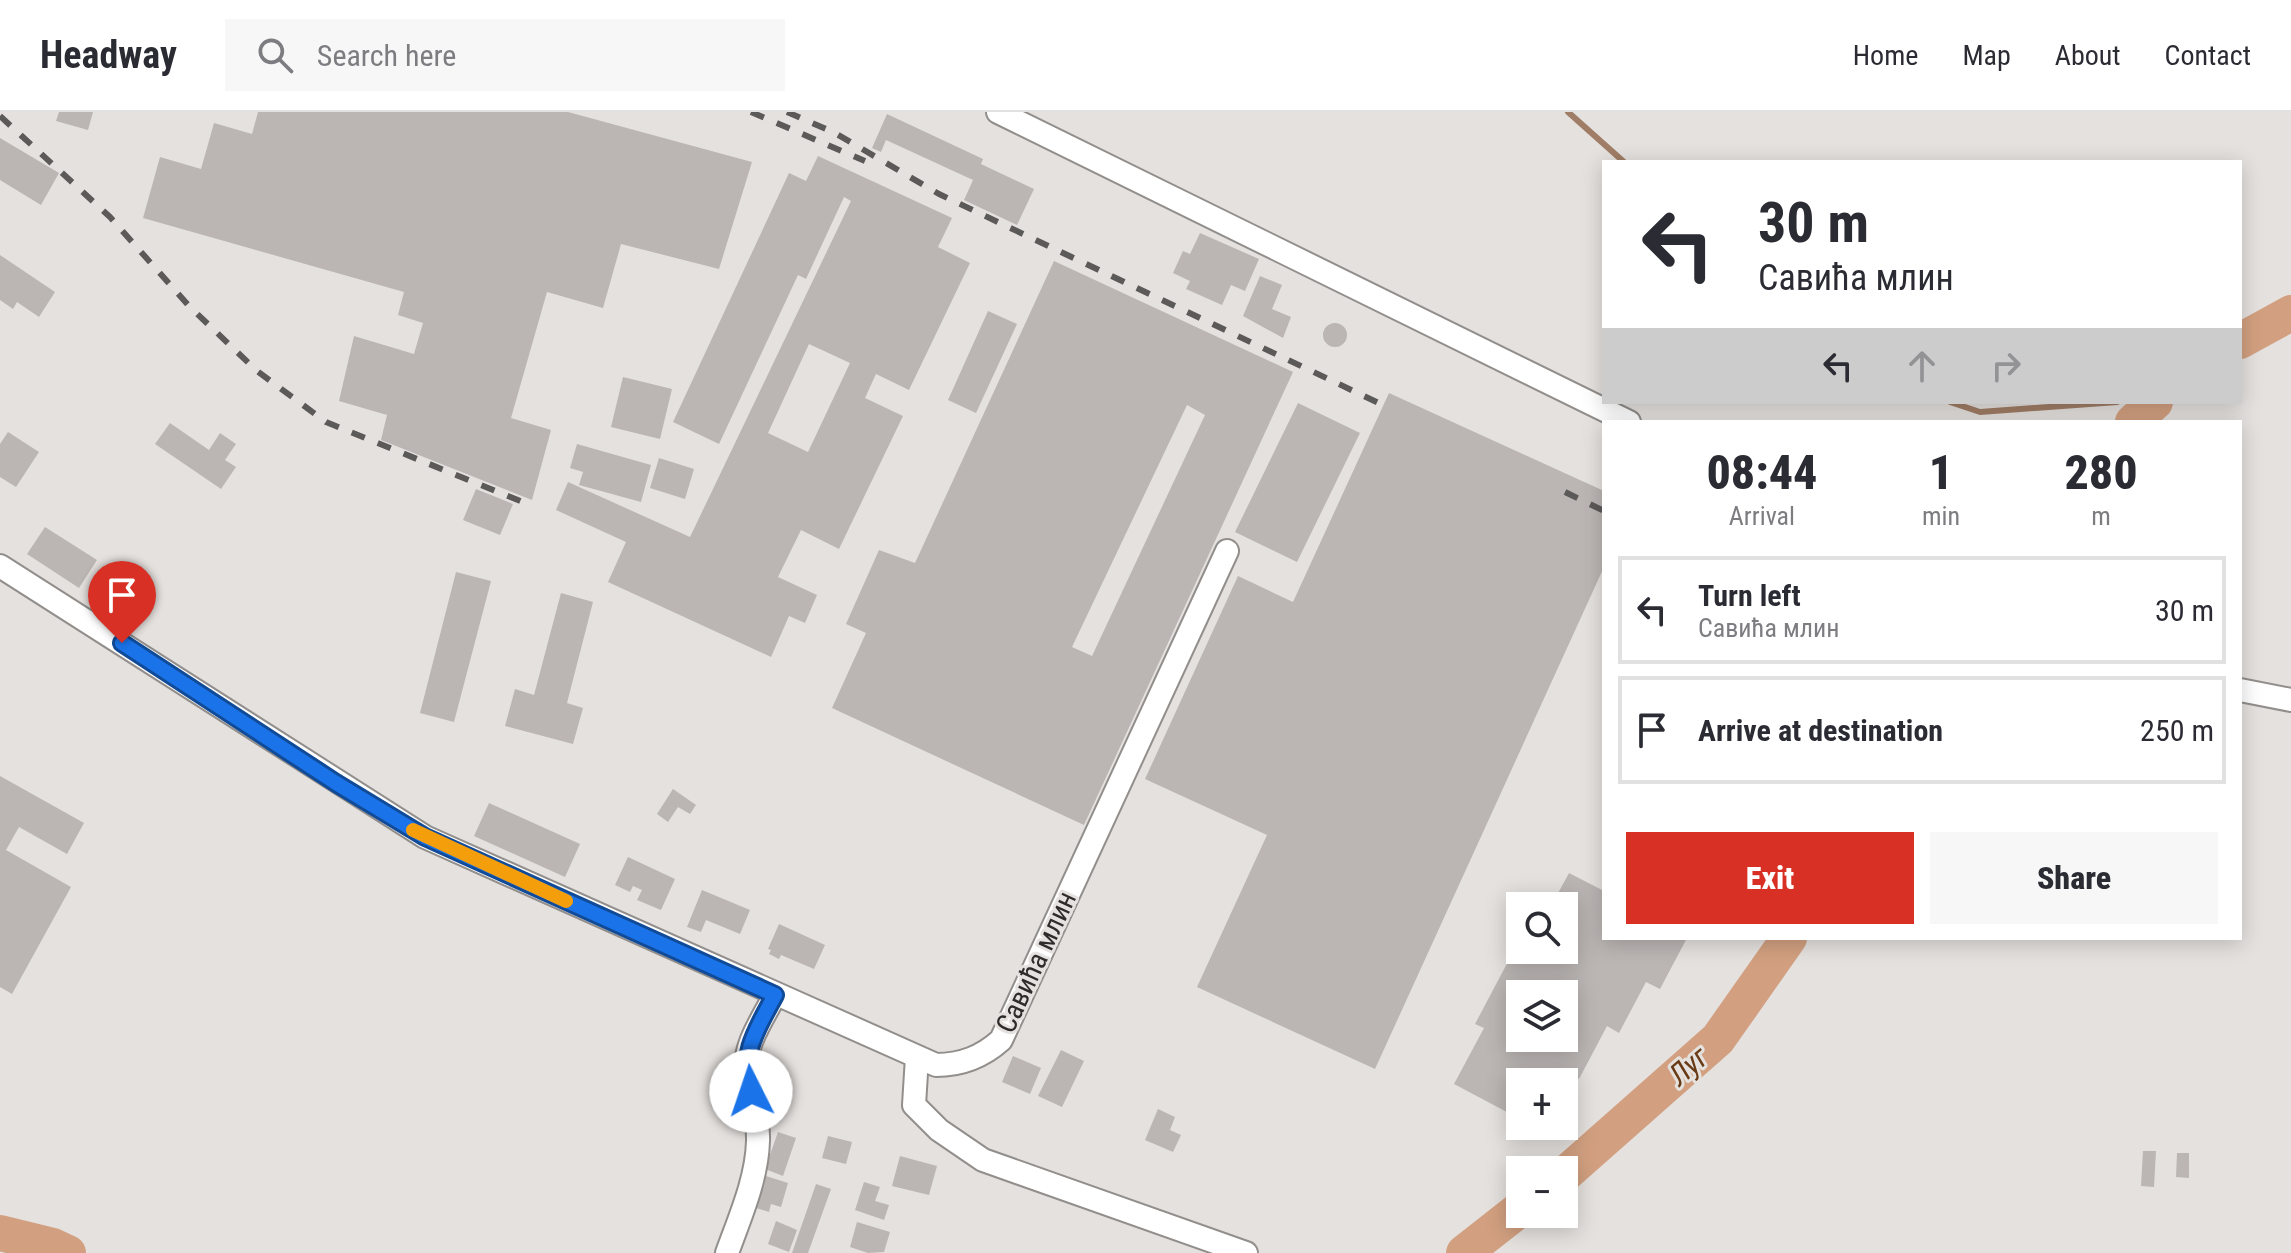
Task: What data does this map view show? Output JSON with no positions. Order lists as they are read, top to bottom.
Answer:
{
  "streets": {
    "street": ["Савића млин"]
  },
  "water": ["Луг"],
  "page": {
    "header": "Headway",
    "search": "Search here",
    "nav": [
      "Home",
      "Map",
      "About",
      "Contact"
    ],
    "turn": ["30 m", "Савића млин"],
    "eta": [
      "08:44",
      "Arrival",
      "1",
      "min",
      "280",
      "m"
    ],
    "list": [
      {
        "name": "Turn left",
        "note": "Савића млин",
        "value": "30 m"
      },
      {
        "name": "Arrive at destination",
        "value": "250 m"
      }
    ],
    "buttons": ["Exit", "Share"],
    "map_buttons": ["+", "−"]
  }
}
